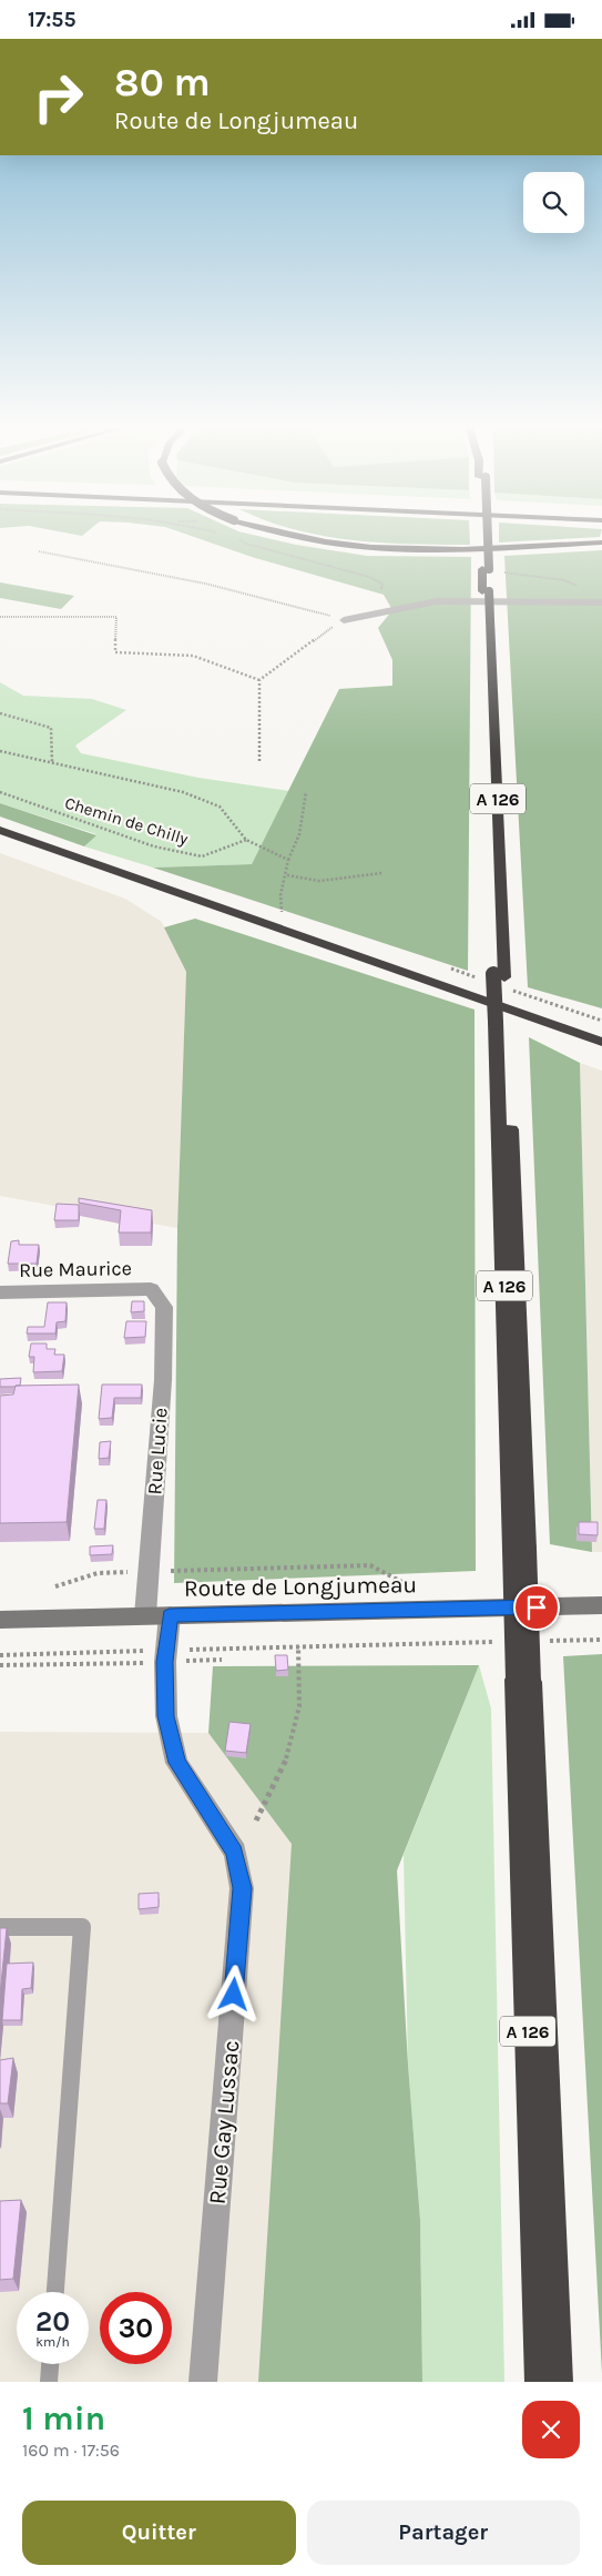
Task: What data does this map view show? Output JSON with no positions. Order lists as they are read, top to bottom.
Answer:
{
  "streets": {
    "highway": ["A 126"],
    "street": [
      "Rue Maurice",
      "Rue Lucie",
      "Route de Longjumeau",
      "Rue Gay Lussac"
    ],
    "path": ["Chemin de Chilly"]
  },
  "crossings": [
    ["Rue Maurice", "Rue Lucie"],
    ["Rue Lucie", "Route de Longjumeau"],
    ["Rue Lucie", "Rue Gay Lussac"],
    ["Route de Longjumeau", "Rue Gay Lussac"]
  ],
  "page": {
    "status": "17:55",
    "turn": ["80 m", "Route de Longjumeau"],
    "speed": "20 km/h",
    "limit": "30",
    "heading": ["1 min", "160 m · 17:56"],
    "buttons": ["Quitter", "Partager"]
  }
}
